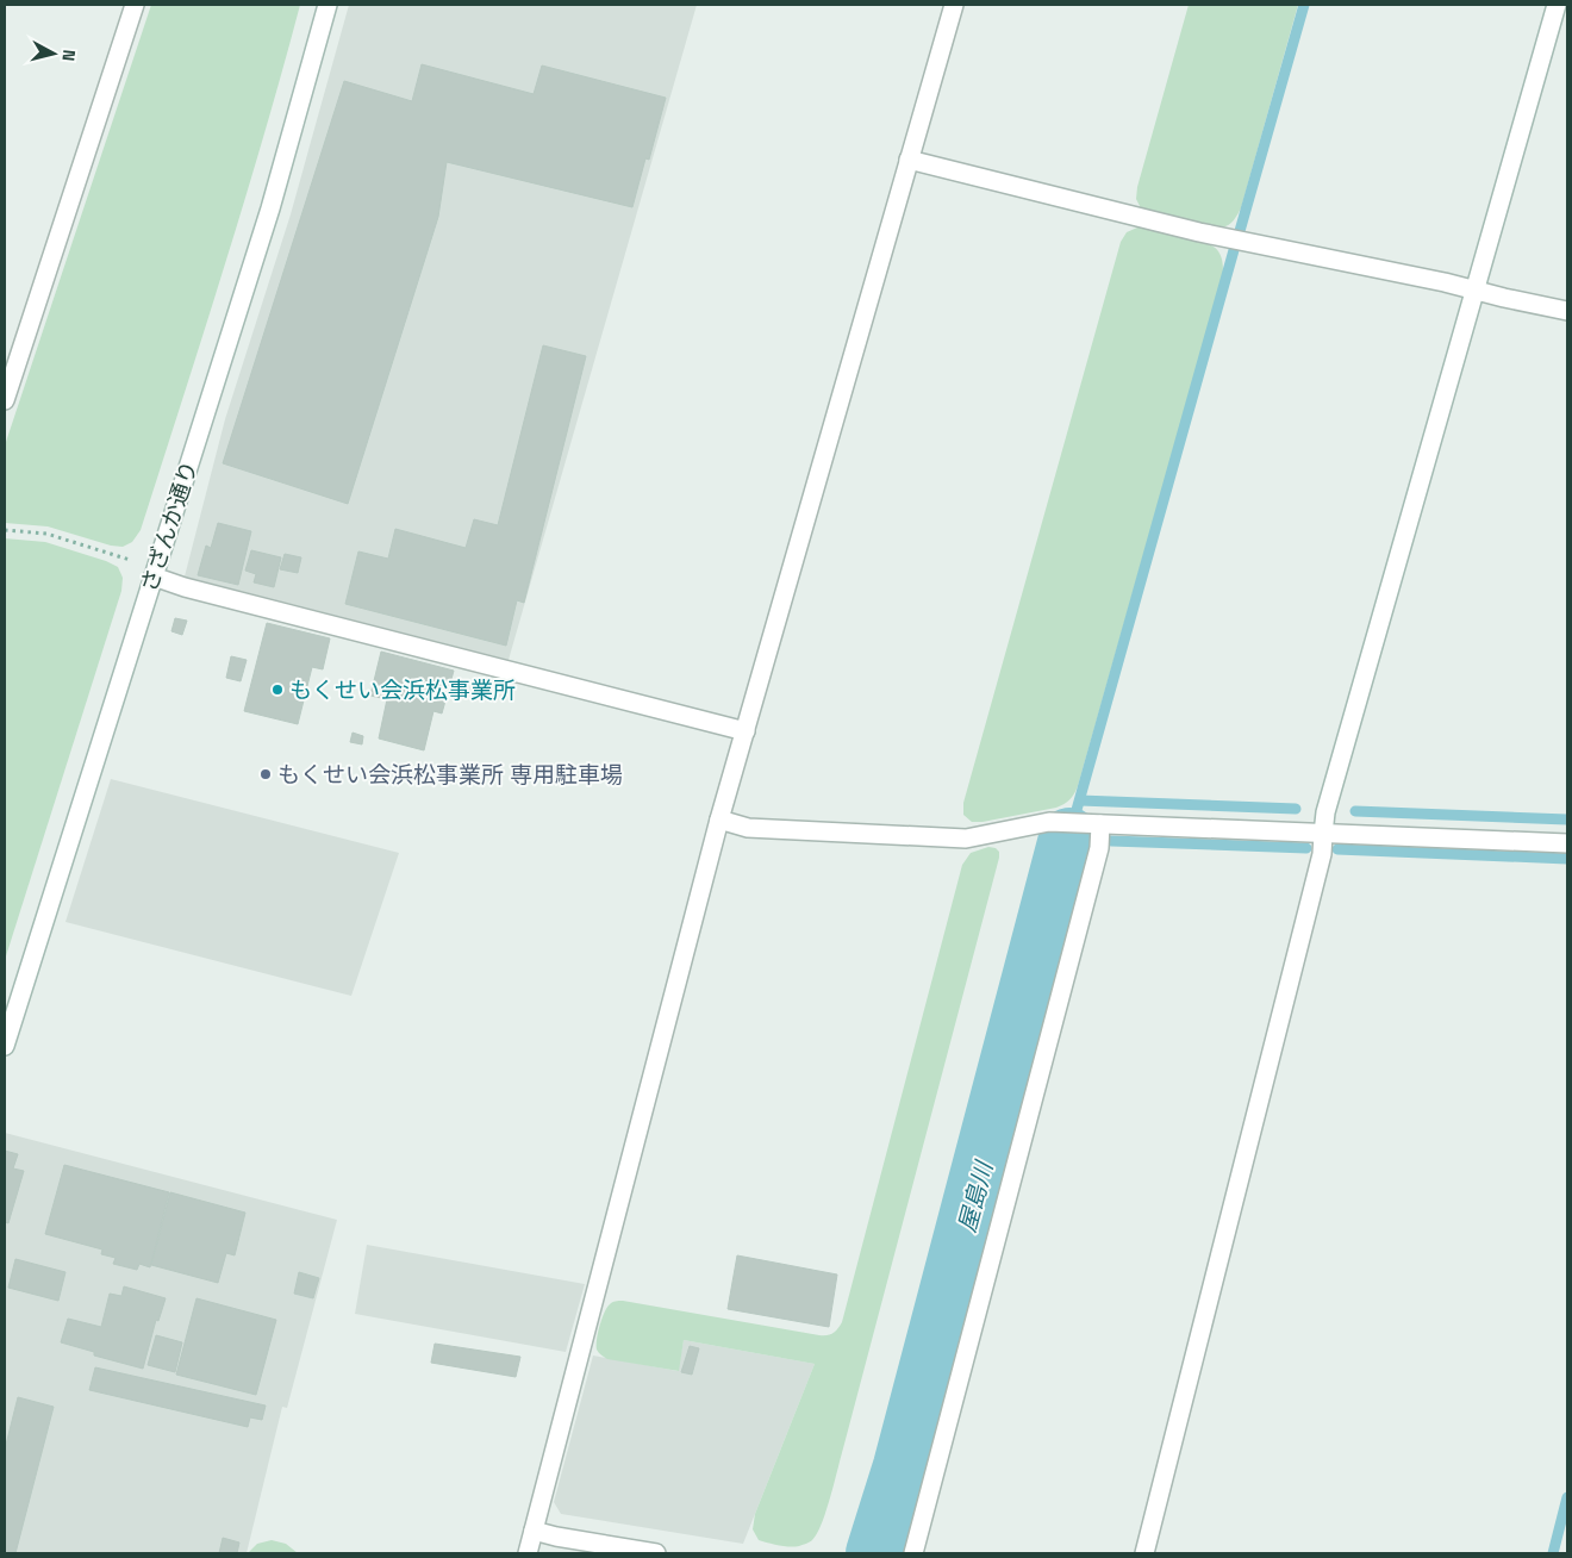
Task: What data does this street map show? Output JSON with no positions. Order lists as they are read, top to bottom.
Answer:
{
  "streets": {
    "street": ["さざんか通り"]
  },
  "water": ["屋島川"],
  "places": ["もくせい会浜松事業所", "もくせい会浜松事業所 専用駐車場"],
  "north": "right"
}
